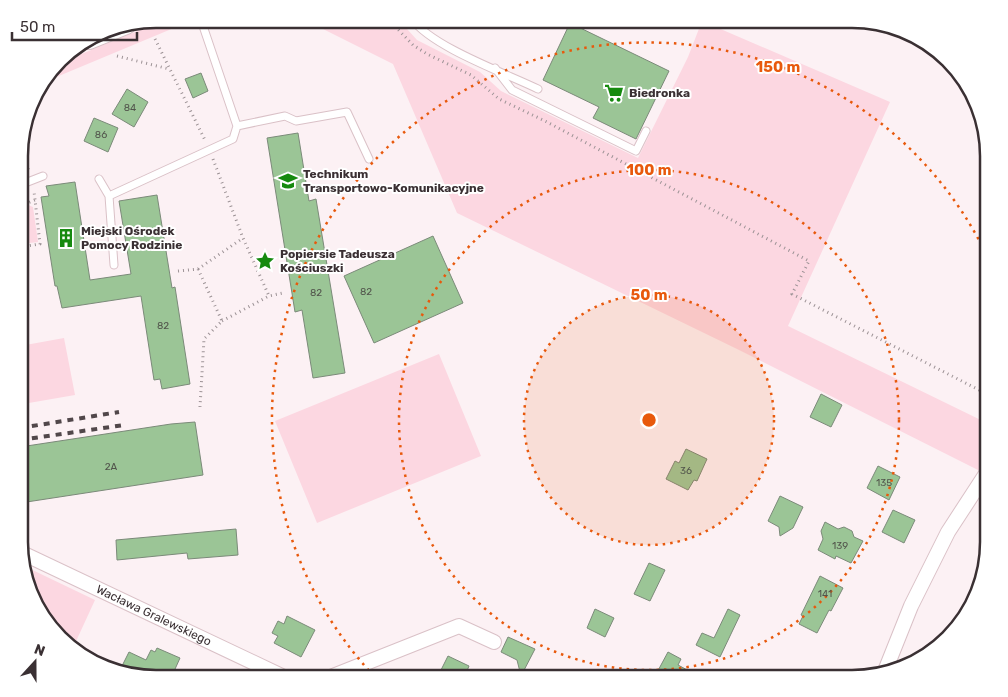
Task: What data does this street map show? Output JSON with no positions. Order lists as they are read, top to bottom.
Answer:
{
  "streets": {
    "street": ["Wacława Gralewskiego"]
  },
  "places": {
    "supermarket": ["Biedronka"],
    "school or university": ["Technikum Transportowo-Komunikacyjne"],
    "building": ["Miejski Ośrodek Pomocy Rodzinie"],
    "place": ["Popiersie Tadeusza Kościuszki"]
  },
  "house_numbers": [
    "84",
    "86",
    "82",
    "82",
    "82",
    "2A",
    "36",
    "135",
    "139",
    "141"
  ],
  "scale_bar": "50 m",
  "north": "top",
  "rings": ["150 m", "100 m", "50 m"]
}
